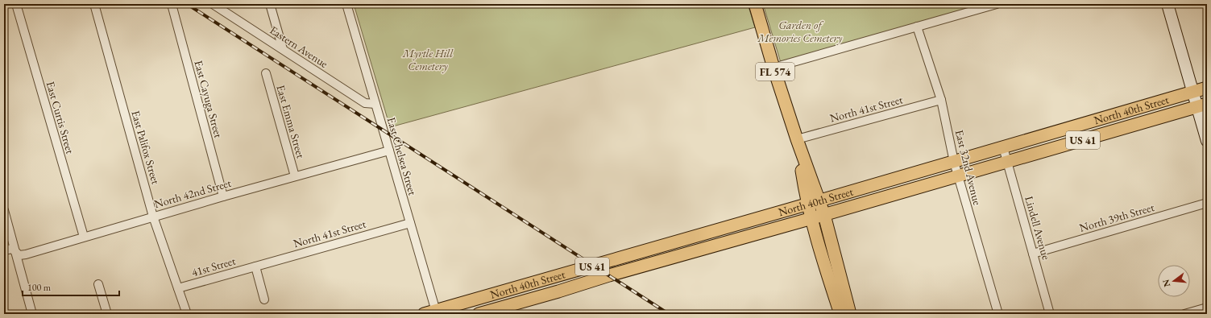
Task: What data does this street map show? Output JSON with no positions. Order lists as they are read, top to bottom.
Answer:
{
  "streets": {
    "main road": ["FL 574", "North 40th Street", "US 41"],
    "street": [
      "Eastern Avenue",
      "East Cayuga Street",
      "North 41st Street",
      "East Curtis Street",
      "East Emma Street",
      "East Palifox Street",
      "East Chelsea Street",
      "East 32nd Avenue",
      "North 42nd Street",
      "North 39th Street",
      "Lindell Avenue",
      "41st Street"
    ]
  },
  "crossings": [
    ["Eastern Avenue", "East Chelsea Street"],
    ["FL 574", "North 41st Street"],
    ["FL 574", "North 40th Street"],
    ["East Cayuga Street", "North 42nd Street"],
    ["North 41st Street", "East Chelsea Street"],
    ["North 41st Street", "East 32nd Avenue"],
    ["North 41st Street", "41st Street"],
    ["North 40th Street", "East Chelsea Street"],
    ["North 40th Street", "East 32nd Avenue"],
    ["North 40th Street", "Lindell Avenue"],
    ["East Curtis Street", "North 42nd Street"],
    ["East Emma Street", "North 42nd Street"],
    ["East Palifox Street", "North 42nd Street"],
    ["East Palifox Street", "41st Street"],
    ["East Chelsea Street", "North 42nd Street"],
    ["North 39th Street", "Lindell Avenue"]
  ],
  "parks": ["Garden of Memories Cemetery", "Myrtle Hill Cemetery"],
  "scale_bar": "100 m",
  "north": "left"
}
